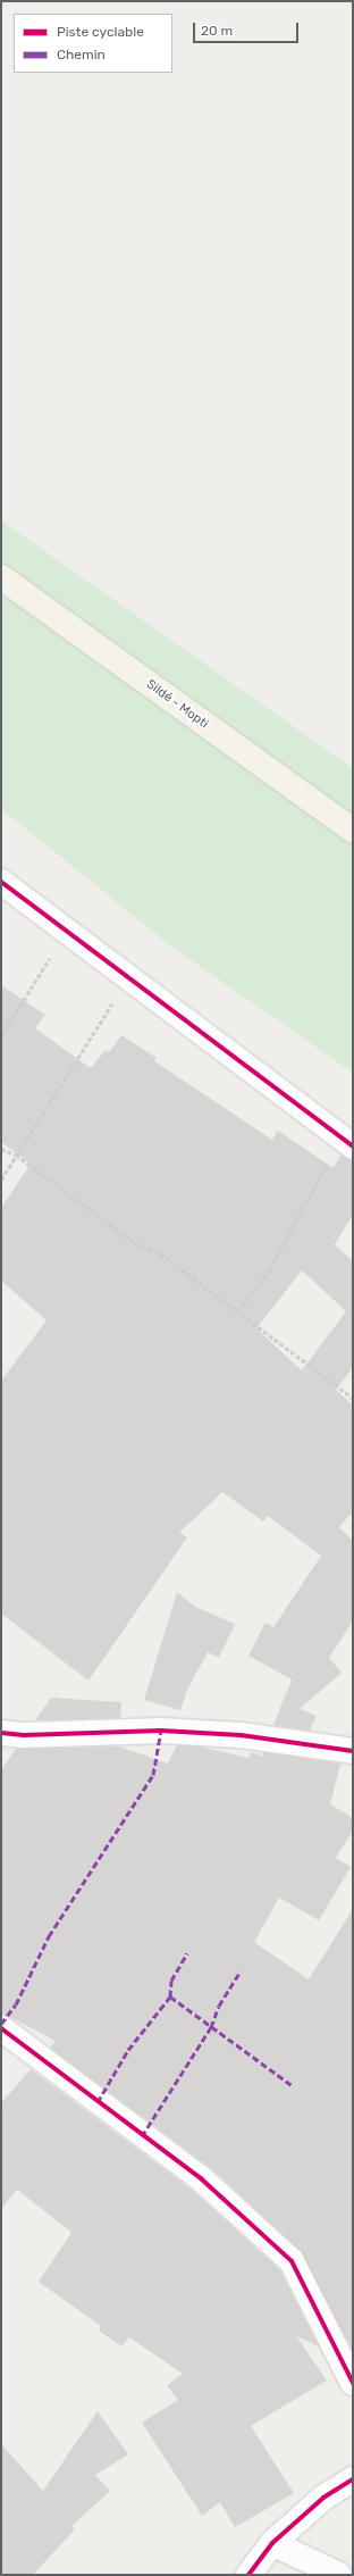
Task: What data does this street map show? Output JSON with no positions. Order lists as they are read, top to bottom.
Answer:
{
  "streets": {
    "main road": ["Sildé - Mopti"]
  },
  "legend": ["Piste cyclable", "Chemin"],
  "scale_bar": "20 m"
}
